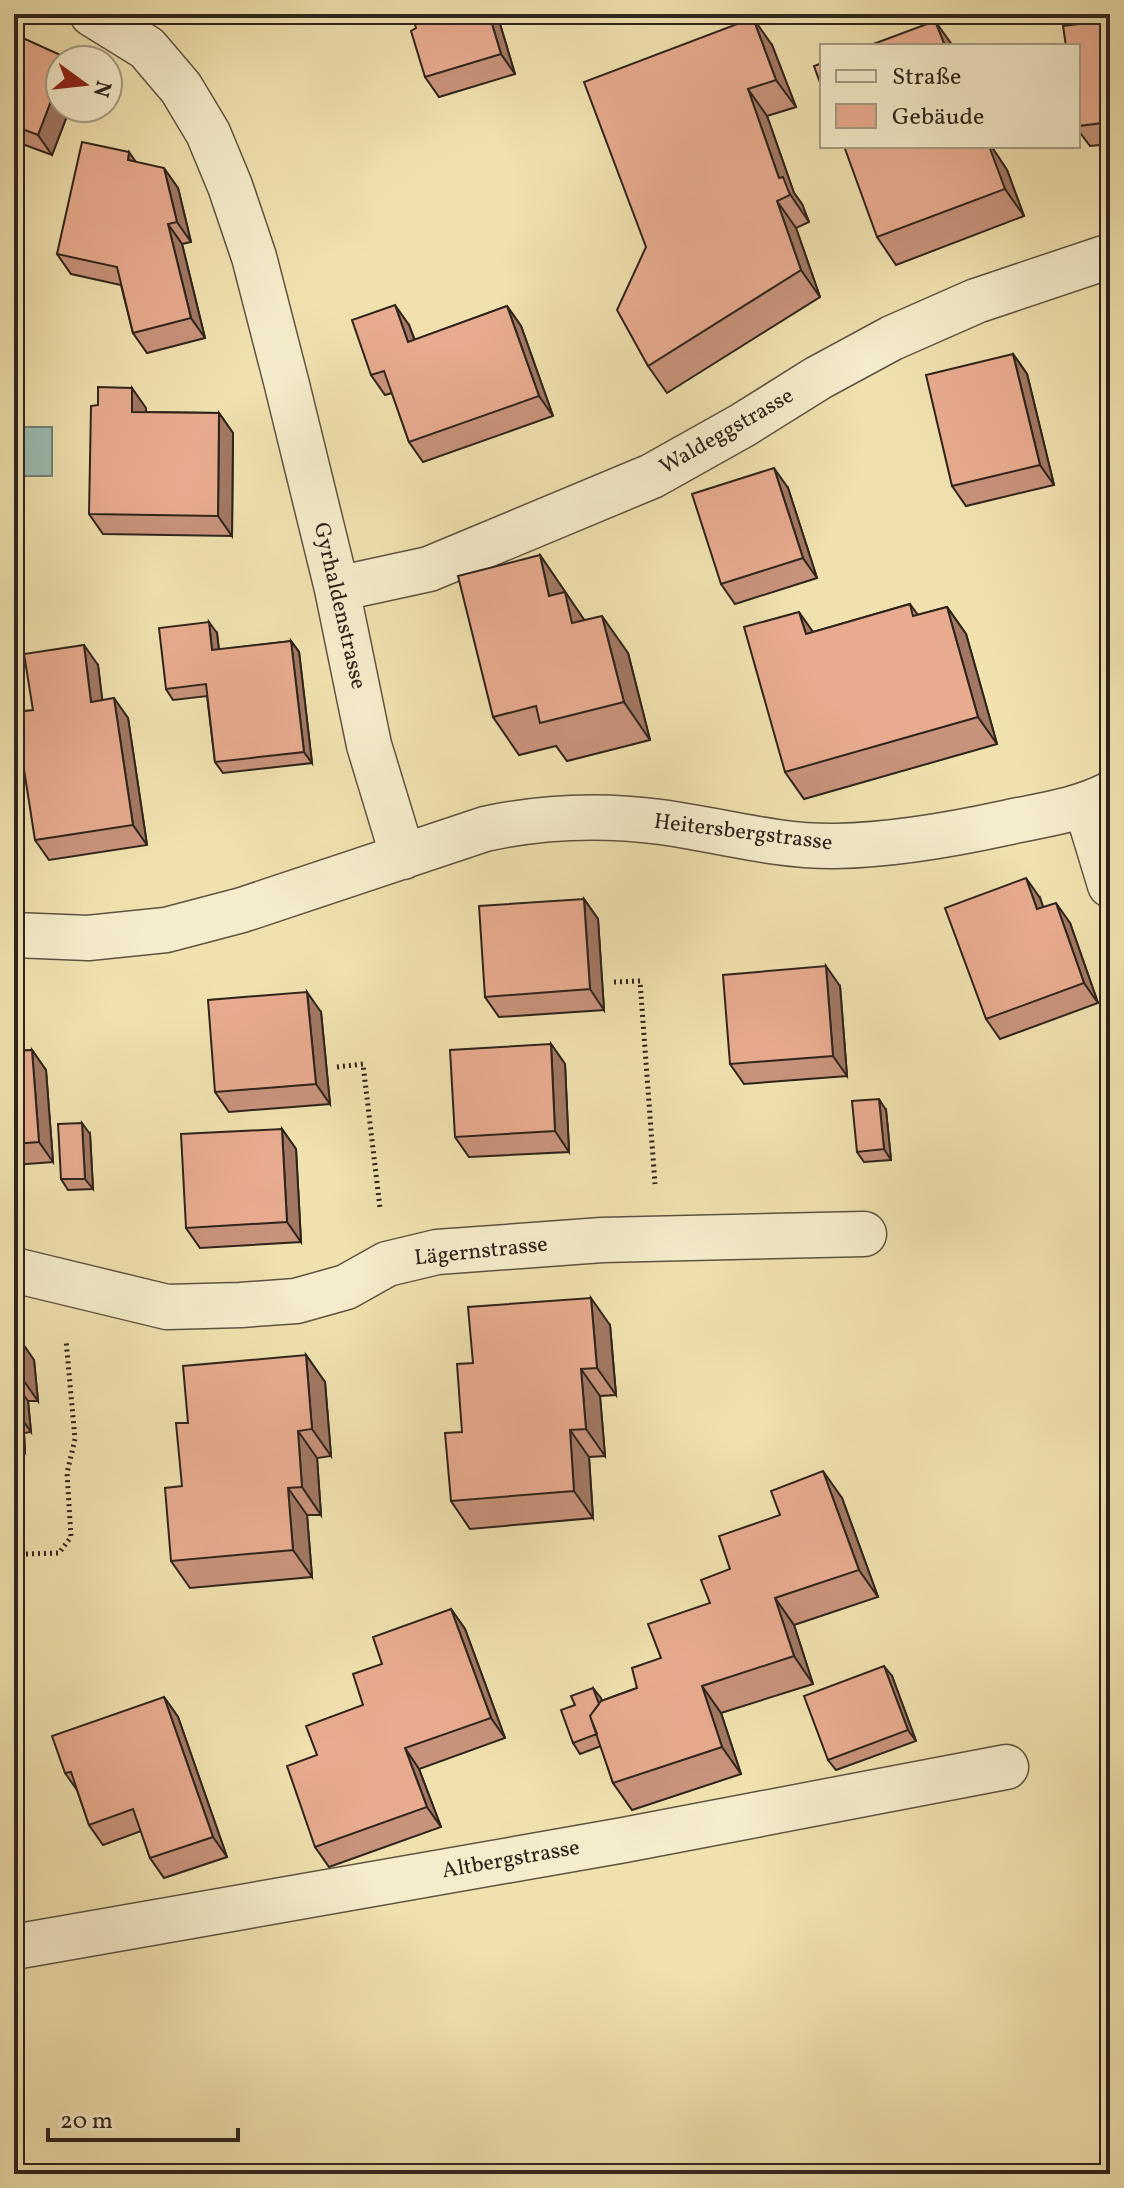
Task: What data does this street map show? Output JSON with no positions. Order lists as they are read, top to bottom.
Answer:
{
  "streets": {
    "street": [
      "Waldeggstrasse",
      "Gyrhaldenstrasse",
      "Heitersbergstrasse",
      "Lägernstrasse",
      "Altbergstrasse"
    ]
  },
  "crossings": [
    ["Waldeggstrasse", "Gyrhaldenstrasse"],
    ["Gyrhaldenstrasse", "Heitersbergstrasse"]
  ],
  "legend": ["Straße", "Gebäude"],
  "scale_bar": "20 m",
  "north": "right"
}
